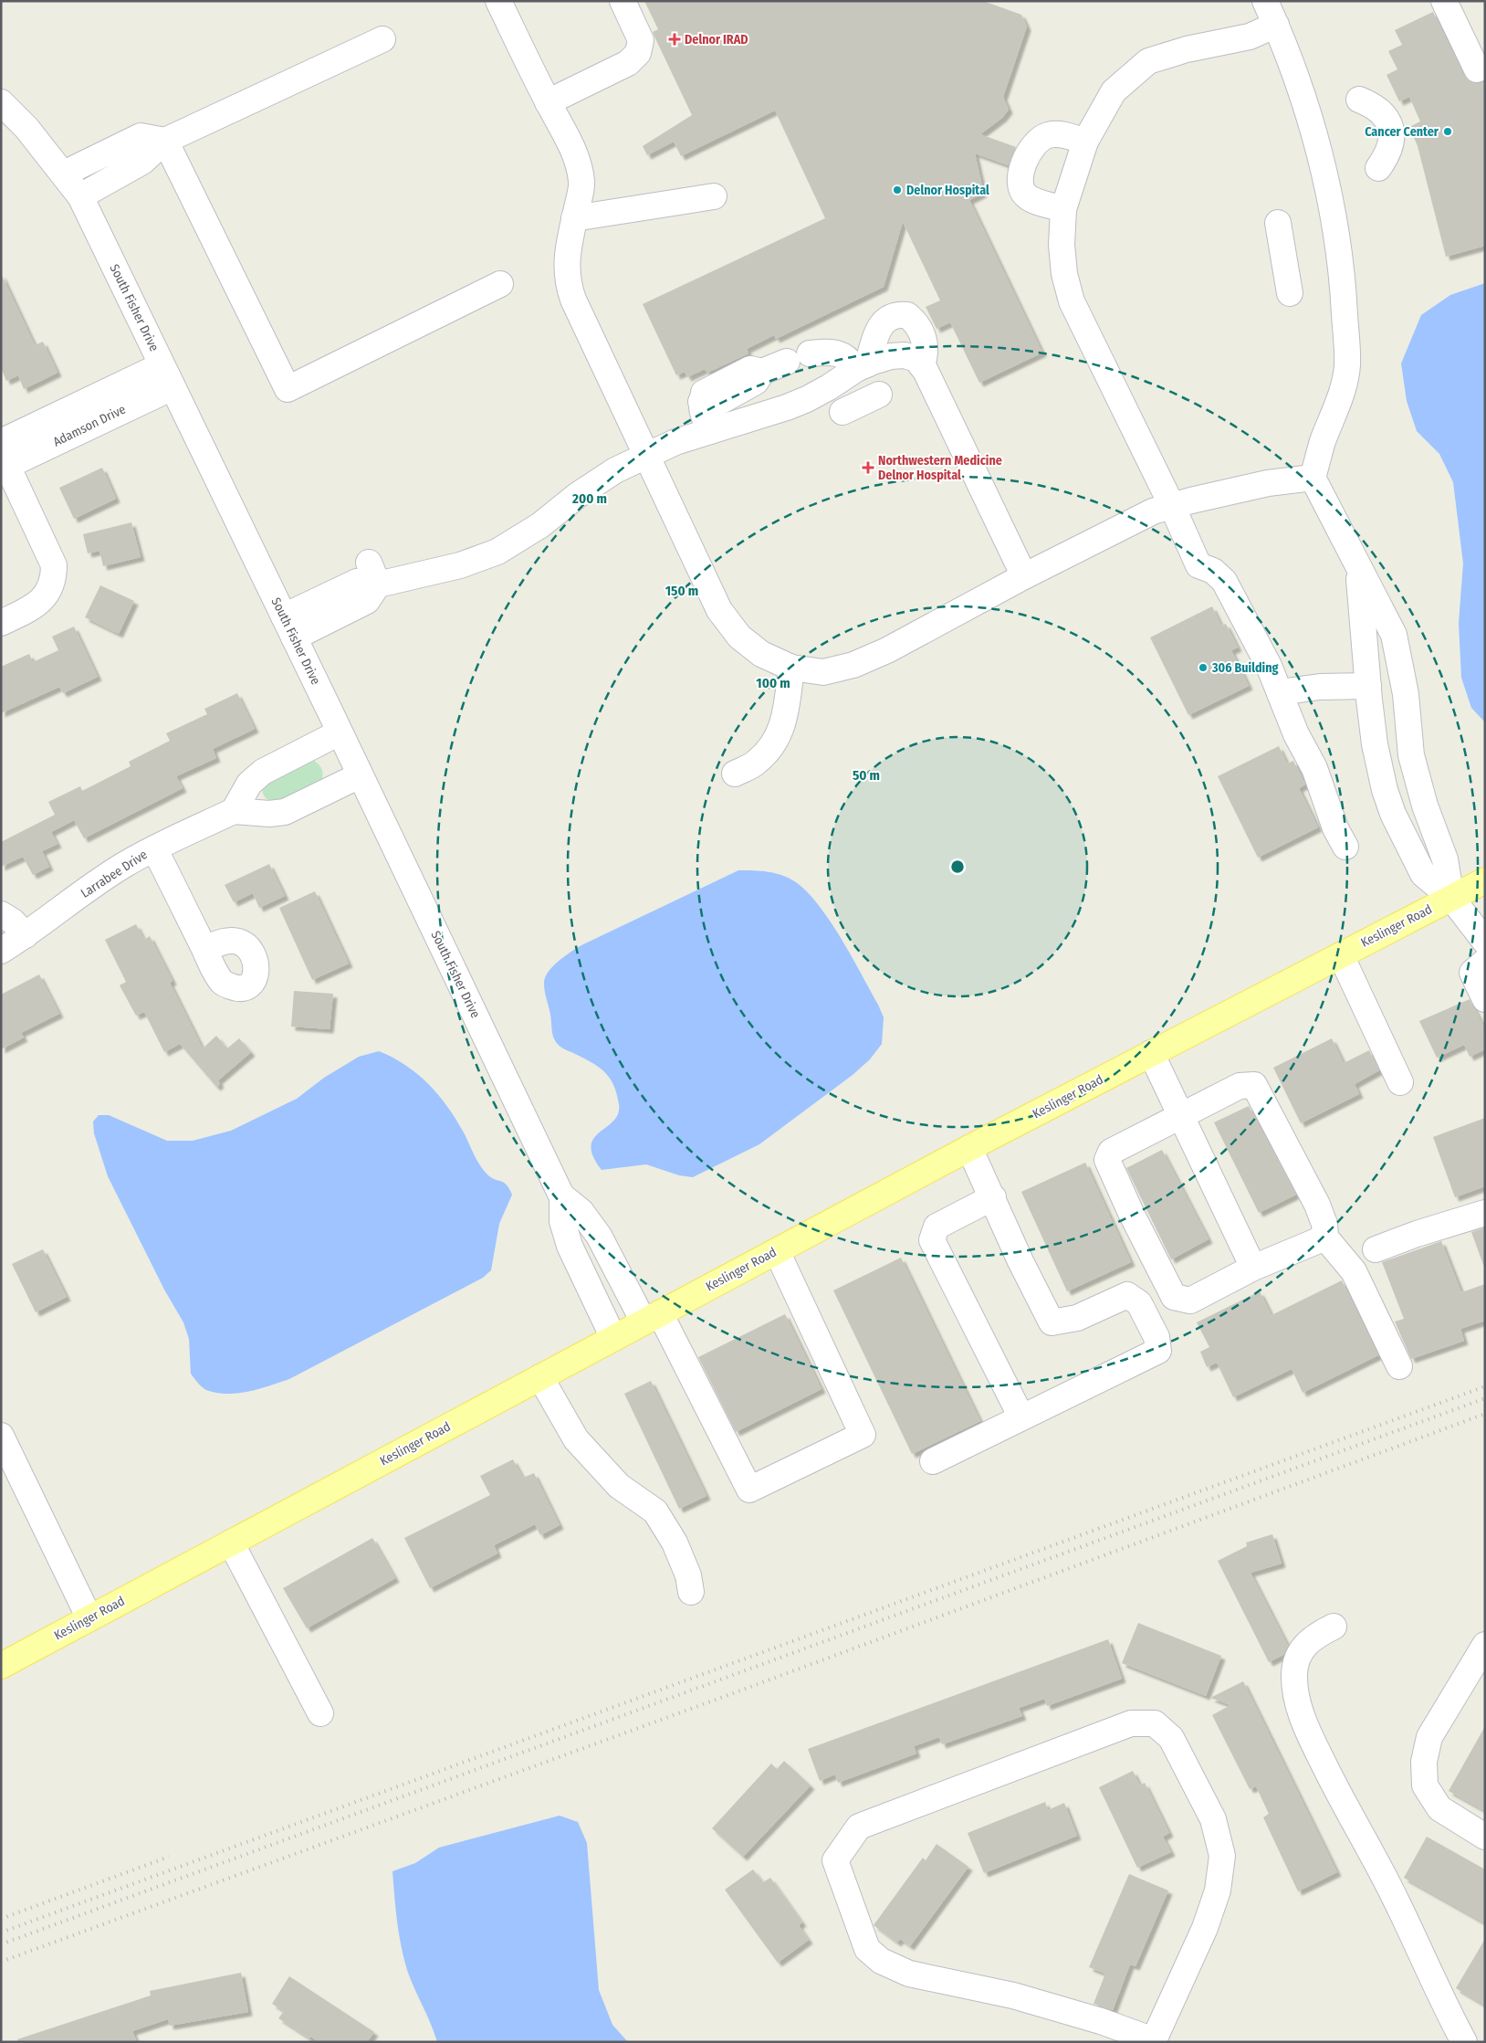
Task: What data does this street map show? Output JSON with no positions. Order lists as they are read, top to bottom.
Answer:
{
  "streets": {
    "main road": ["Keslinger Road"],
    "street": ["South Fisher Drive", "Adamson Drive", "Larrabee Drive"]
  },
  "crossings": [
    ["South Fisher Drive", "Adamson Drive"],
    ["South Fisher Drive", "Larrabee Drive"],
    ["South Fisher Drive", "Keslinger Road"]
  ],
  "places": {
    "health": ["Delnor IRAD", "Northwestern Medicine Delnor Hospital"],
    "other": ["Cancer Center", "Delnor Hospital", "306 Building"]
  },
  "rings": [
    "200 m",
    "150 m",
    "100 m",
    "50 m"
  ]
}
